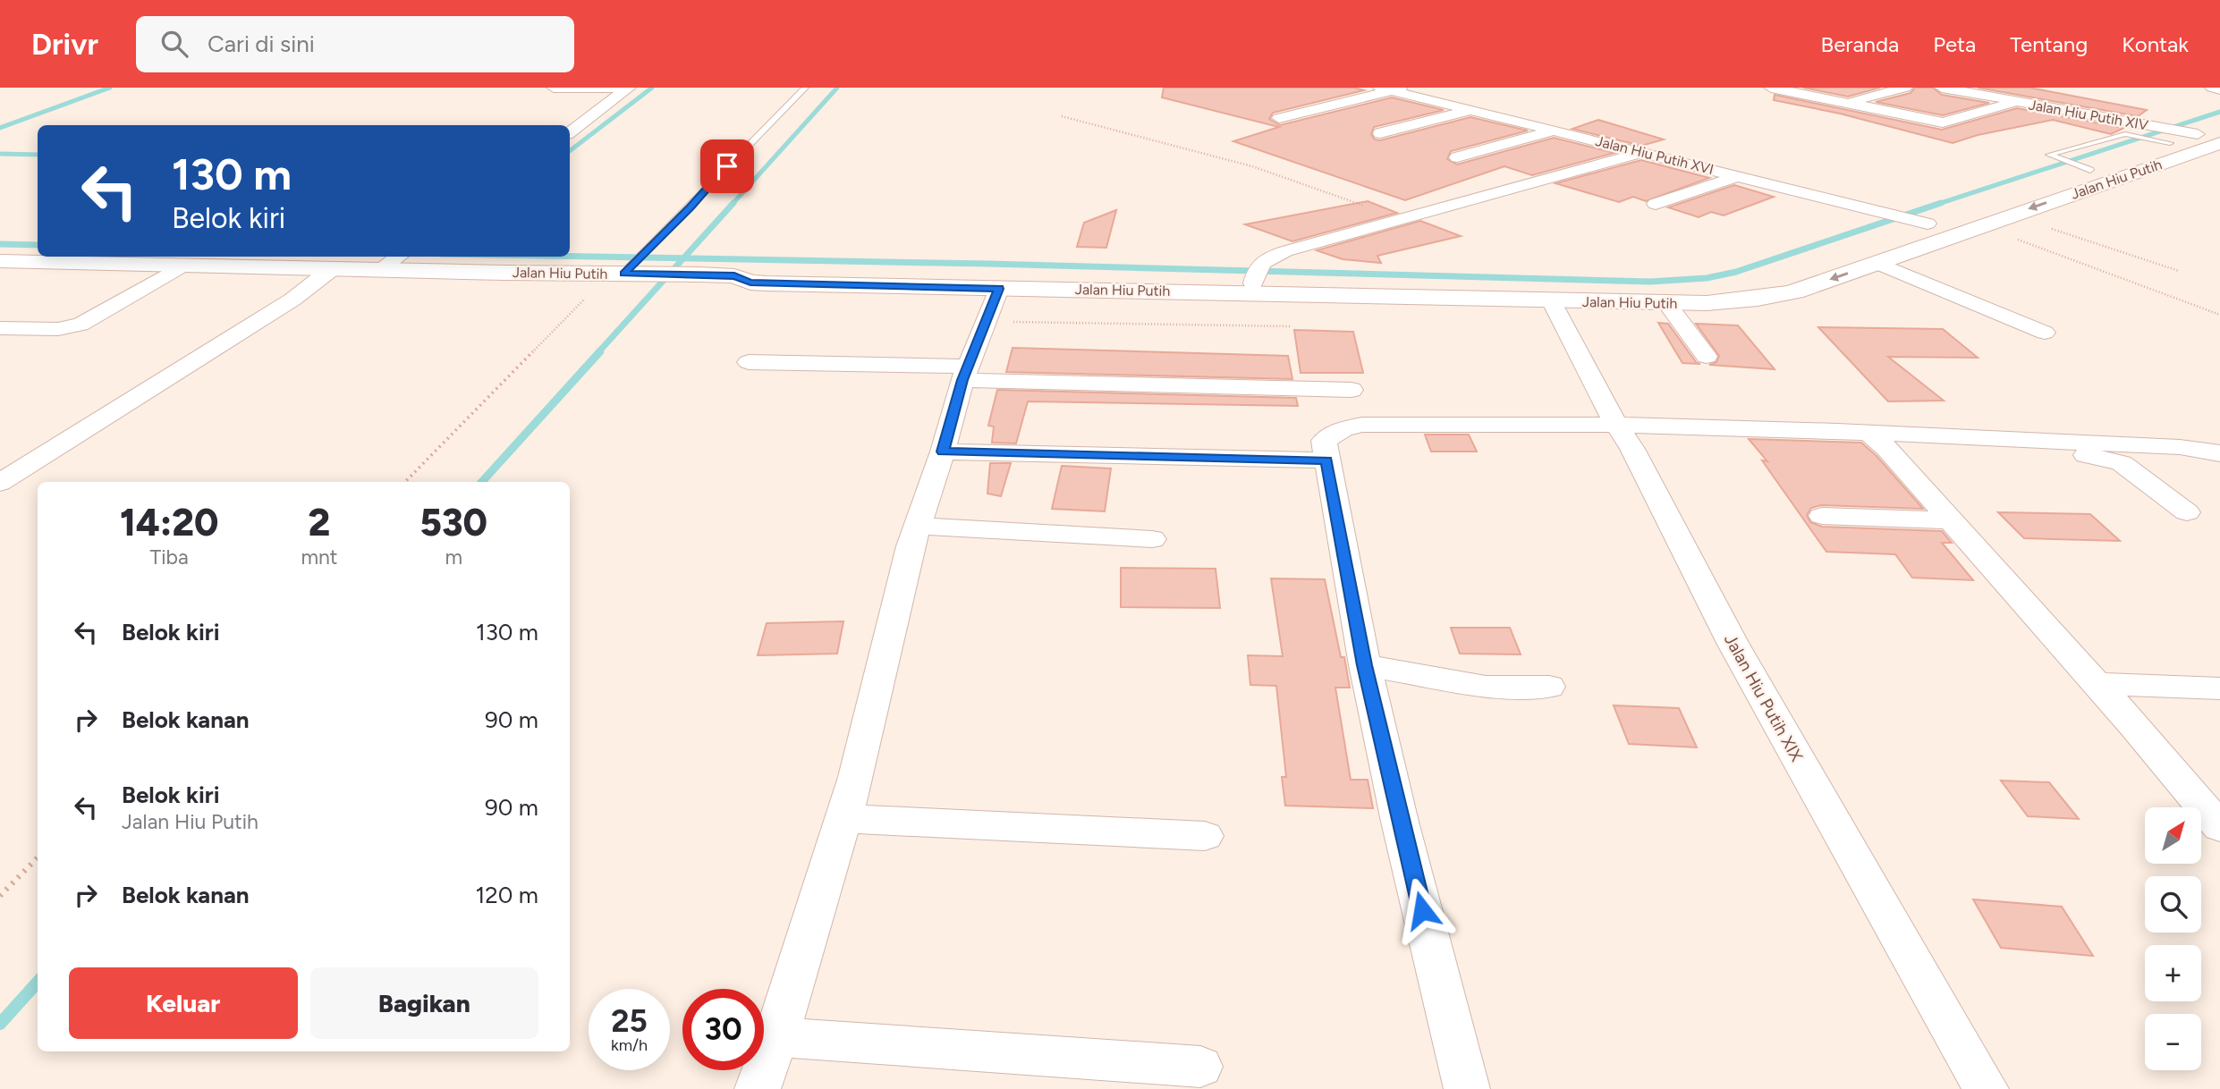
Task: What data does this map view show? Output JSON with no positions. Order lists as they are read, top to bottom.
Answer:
{
  "streets": {
    "street": [
      "Jalan Hiu Putih XIV",
      "Jalan Hiu Putih XVI",
      "Jalan Hiu Putih",
      "Jalan Hiu Putih XIX"
    ]
  },
  "crossings": [
    ["Jalan Hiu Putih XIV", "Jalan Hiu Putih"],
    ["Jalan Hiu Putih XVI", "Jalan Hiu Putih"],
    ["Jalan Hiu Putih", "Jalan Hiu Putih XIX"]
  ],
  "north": "top right",
  "page": {
    "header": "Drivr",
    "search": "Cari di sini",
    "nav": [
      "Beranda",
      "Peta",
      "Tentang",
      "Kontak"
    ],
    "turn": ["130 m", "Belok kiri"],
    "eta": [
      "14:20",
      "Tiba",
      "2",
      "mnt",
      "530",
      "m"
    ],
    "list": [
      {
        "name": "Belok kiri",
        "value": "130 m"
      },
      {
        "name": "Belok kanan",
        "value": "90 m"
      },
      {
        "name": "Belok kiri",
        "note": "Jalan Hiu Putih",
        "value": "90 m"
      },
      {
        "name": "Belok kanan",
        "value": "120 m"
      }
    ],
    "map_buttons": ["+", "−"],
    "buttons": ["Keluar", "Bagikan"],
    "speed": "25 km/h",
    "limit": "30"
  }
}
